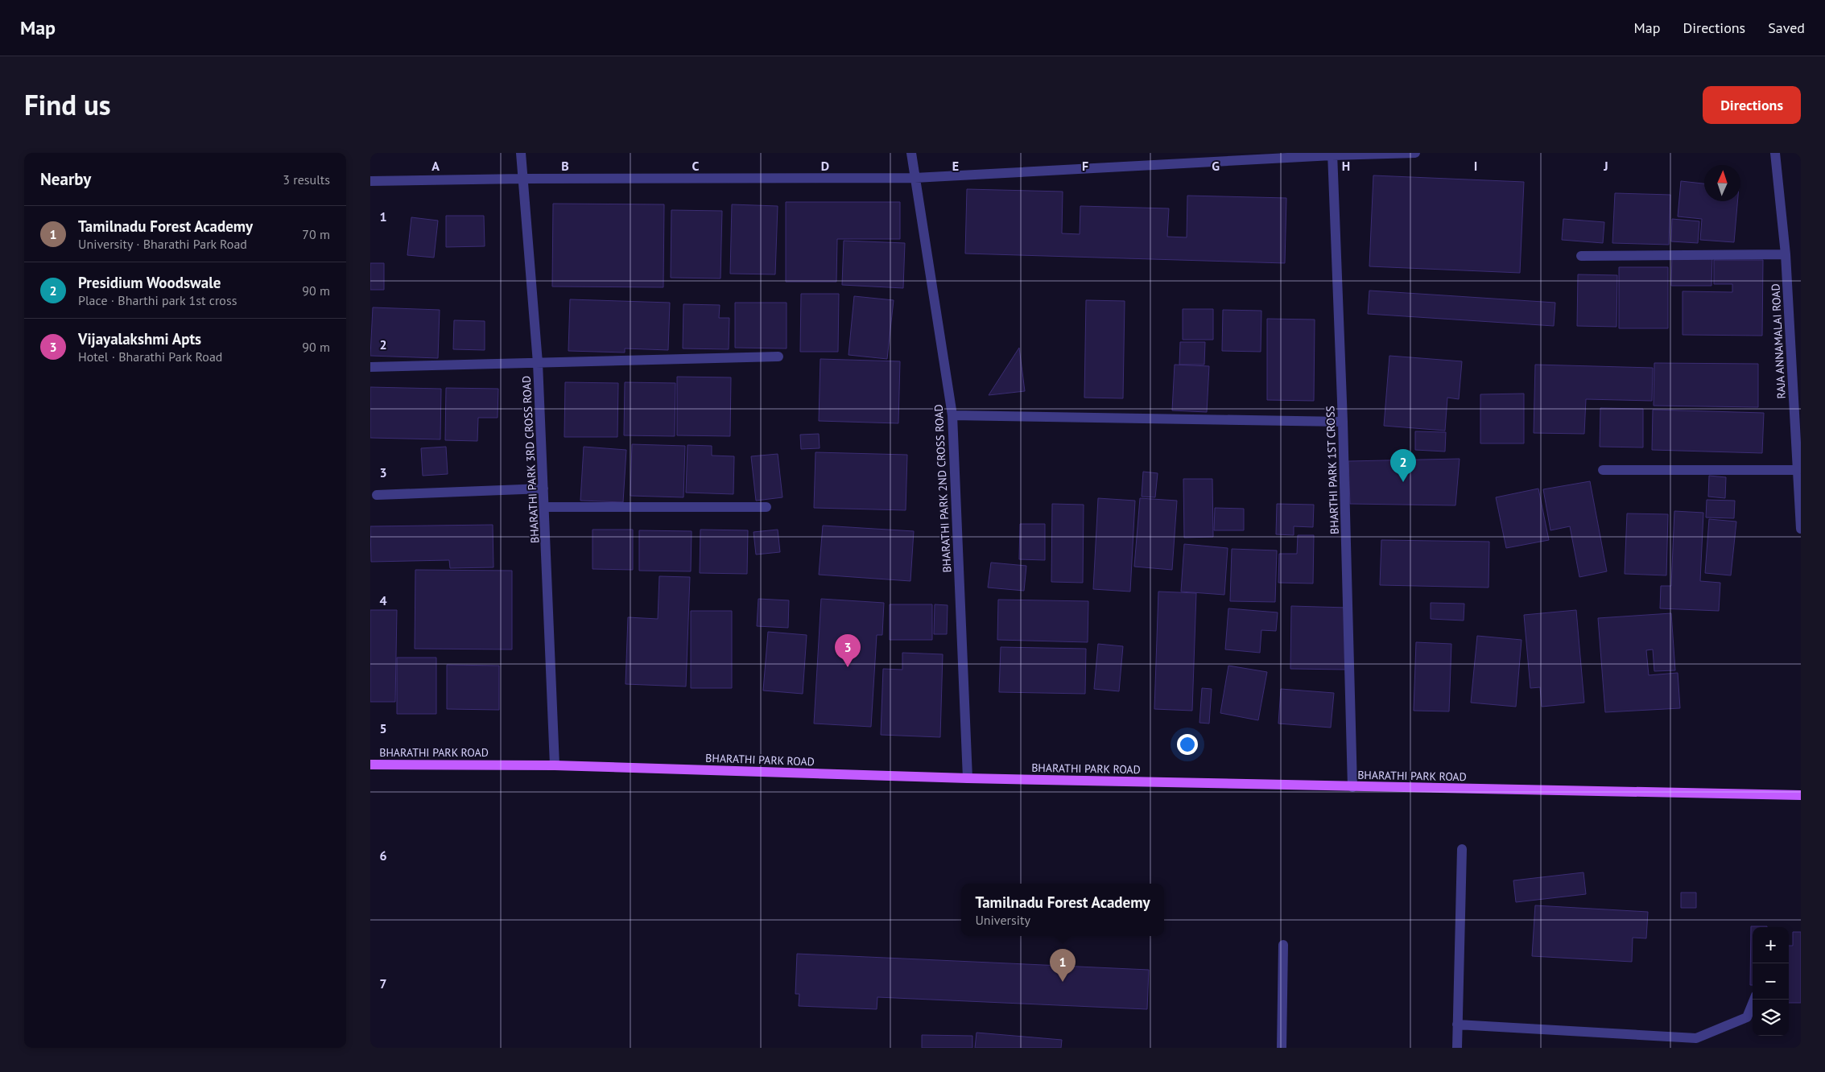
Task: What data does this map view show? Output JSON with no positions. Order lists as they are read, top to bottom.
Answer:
{
  "streets": {
    "main road": ["BHARATHI PARK ROAD"],
    "street": [
      "RAJA ANNAMALAI ROAD",
      "BHARATHI PARK 3RD CROSS ROAD",
      "BHARTHI PARK 1ST CROSS",
      "BHARATHI PARK 2ND CROSS ROAD"
    ]
  },
  "crossings": [
    ["BHARATHI PARK 3RD CROSS ROAD", "BHARATHI PARK ROAD"],
    ["BHARTHI PARK 1ST CROSS", "BHARATHI PARK ROAD"],
    ["BHARATHI PARK 2ND CROSS ROAD", "BHARATHI PARK ROAD"]
  ],
  "north": "top",
  "page": {
    "header": "Map",
    "nav": ["Map", "Directions", "Saved"],
    "title": "Find us",
    "buttons": "Directions",
    "heading": ["Nearby", "3 results"],
    "list": [
      {
        "mark": "1",
        "name": "Tamilnadu Forest Academy",
        "note": "University · Bharathi Park Road",
        "value": "70 m"
      },
      {
        "mark": "2",
        "name": "Presidium Woodswale",
        "note": "Place · Bharthi park 1st cross",
        "value": "90 m"
      },
      {
        "mark": "3",
        "name": "Vijayalakshmi Apts",
        "note": "Hotel · Bharathi Park Road",
        "value": "90 m"
      }
    ],
    "pins": ["2", "3", "1"],
    "popup": ["Tamilnadu Forest Academy", "University"],
    "map_buttons": ["+", "−"]
  },
  "grid": {
    "columns": [
      "A",
      "B",
      "C",
      "D",
      "E",
      "F",
      "G",
      "H",
      "I",
      "J"
    ],
    "rows": [
      "1",
      "2",
      "3",
      "4",
      "5",
      "6",
      "7"
    ]
  }
}
